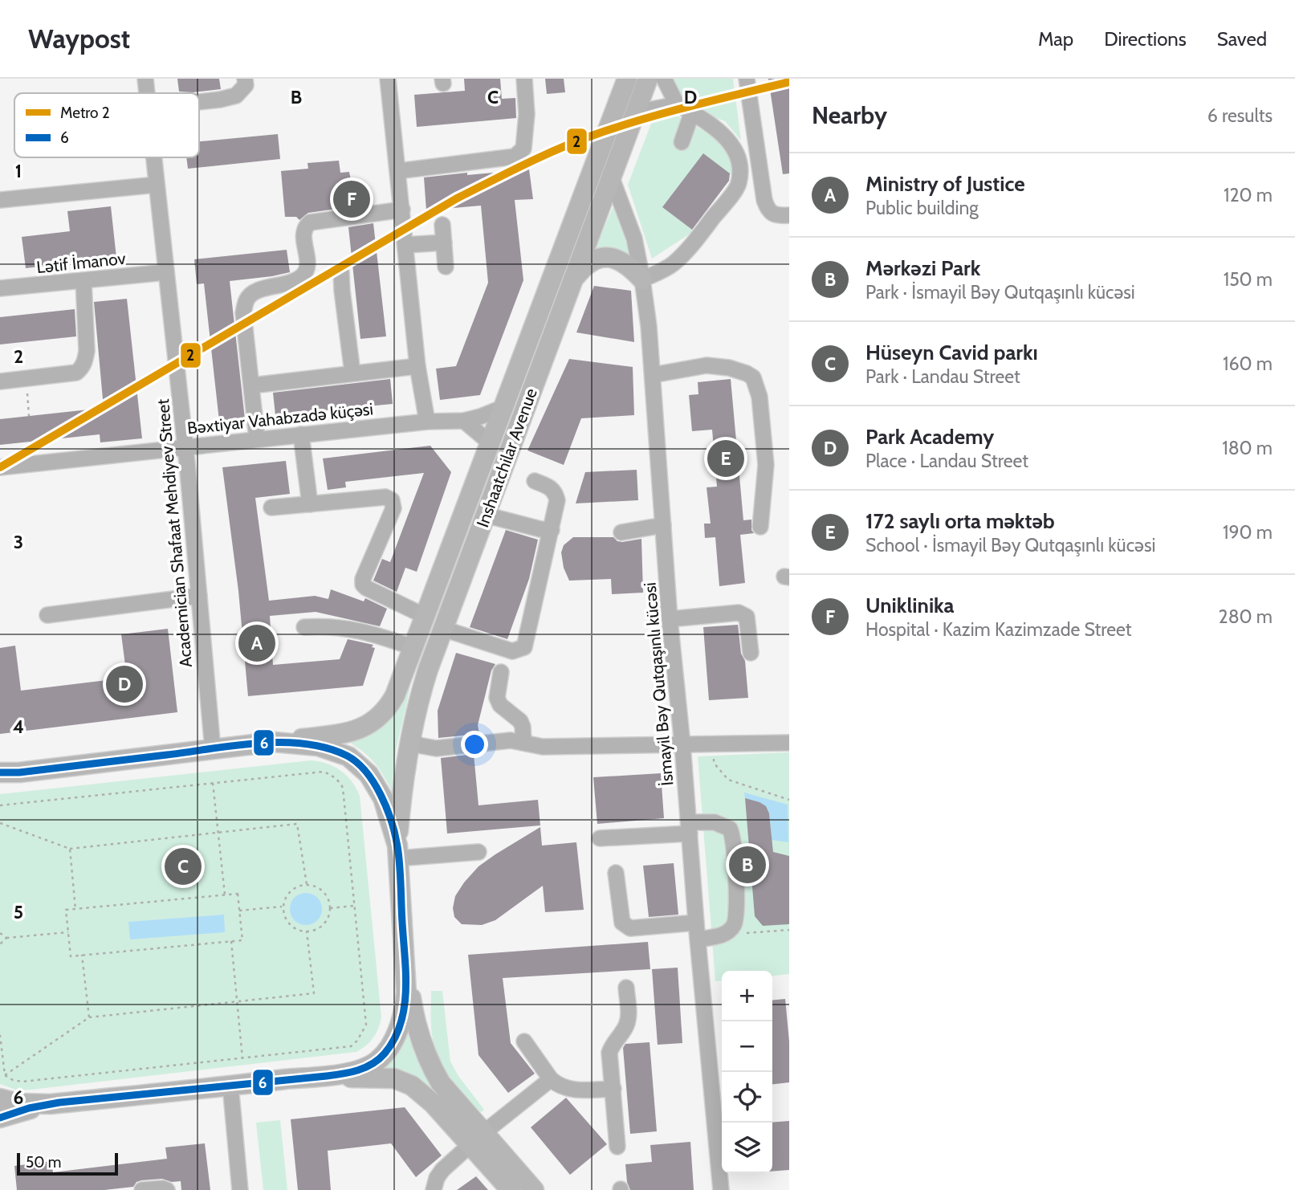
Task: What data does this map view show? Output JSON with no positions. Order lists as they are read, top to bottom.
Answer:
{
  "streets": {
    "main road": ["Inshaatchilar Avenue"],
    "street": [
      "Lətif İmanov",
      "Bəxtiyar Vahabzadə küçəsi",
      "Academician Shafaat Mehdiyev Street",
      "İsmayil Bəy Qutqaşınlı kücəsi"
    ]
  },
  "crossings": [
    ["Lətif İmanov", "Academician Shafaat Mehdiyev Street"],
    ["Bəxtiyar Vahabzadə küçəsi", "Inshaatchilar Avenue"],
    ["Bəxtiyar Vahabzadə küçəsi", "Academician Shafaat Mehdiyev Street"],
    ["Inshaatchilar Avenue", "İsmayil Bəy Qutqaşınlı kücəsi"]
  ],
  "lines": ["metro line 2", "transit line 6"],
  "legend": ["Metro 2", "6"],
  "scale_bar": "50 m",
  "page": {
    "header": "Waypost",
    "nav": ["Map", "Directions", "Saved"],
    "heading": ["Nearby", "6 results"],
    "list": [
      {
        "mark": "A",
        "name": "Ministry of Justice",
        "note": "Public building",
        "value": "120 m"
      },
      {
        "mark": "B",
        "name": "Mərkəzi Park",
        "note": "Park · İsmayil Bəy Qutqaşınlı kücəsi",
        "value": "150 m"
      },
      {
        "mark": "C",
        "name": "Hüseyn Cavid parkı",
        "note": "Park · Landau Street",
        "value": "160 m"
      },
      {
        "mark": "D",
        "name": "Park Academy",
        "note": "Place · Landau Street",
        "value": "180 m"
      },
      {
        "mark": "E",
        "name": "172 saylı orta məktəb",
        "note": "School · İsmayil Bəy Qutqaşınlı kücəsi",
        "value": "190 m"
      },
      {
        "mark": "F",
        "name": "Uniklinika",
        "note": "Hospital · Kazim Kazimzade Street",
        "value": "280 m"
      }
    ],
    "pins": [
      "F",
      "E",
      "A",
      "D",
      "B",
      "C"
    ],
    "map_buttons": ["+", "−"],
    "scale": "50 m"
  },
  "grid": {
    "columns": ["B", "C", "D"],
    "rows": [
      "1",
      "2",
      "3",
      "4",
      "5",
      "6"
    ]
  }
}
